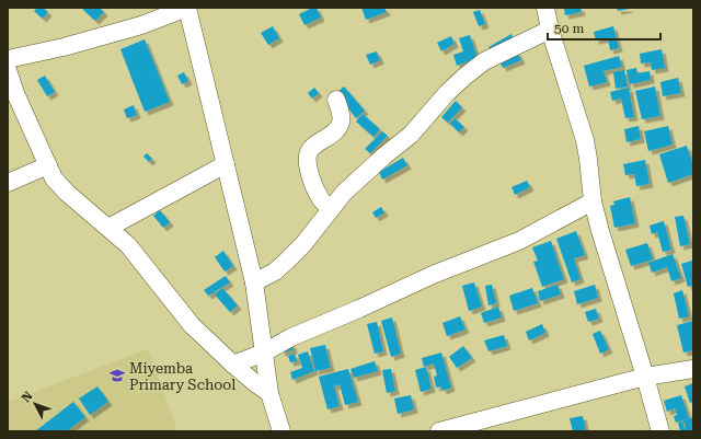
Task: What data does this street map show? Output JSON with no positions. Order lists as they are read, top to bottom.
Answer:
{
  "places": {
    "school or university": ["Miyemba Primary School"]
  },
  "scale_bar": "50 m",
  "north": "top left"
}
